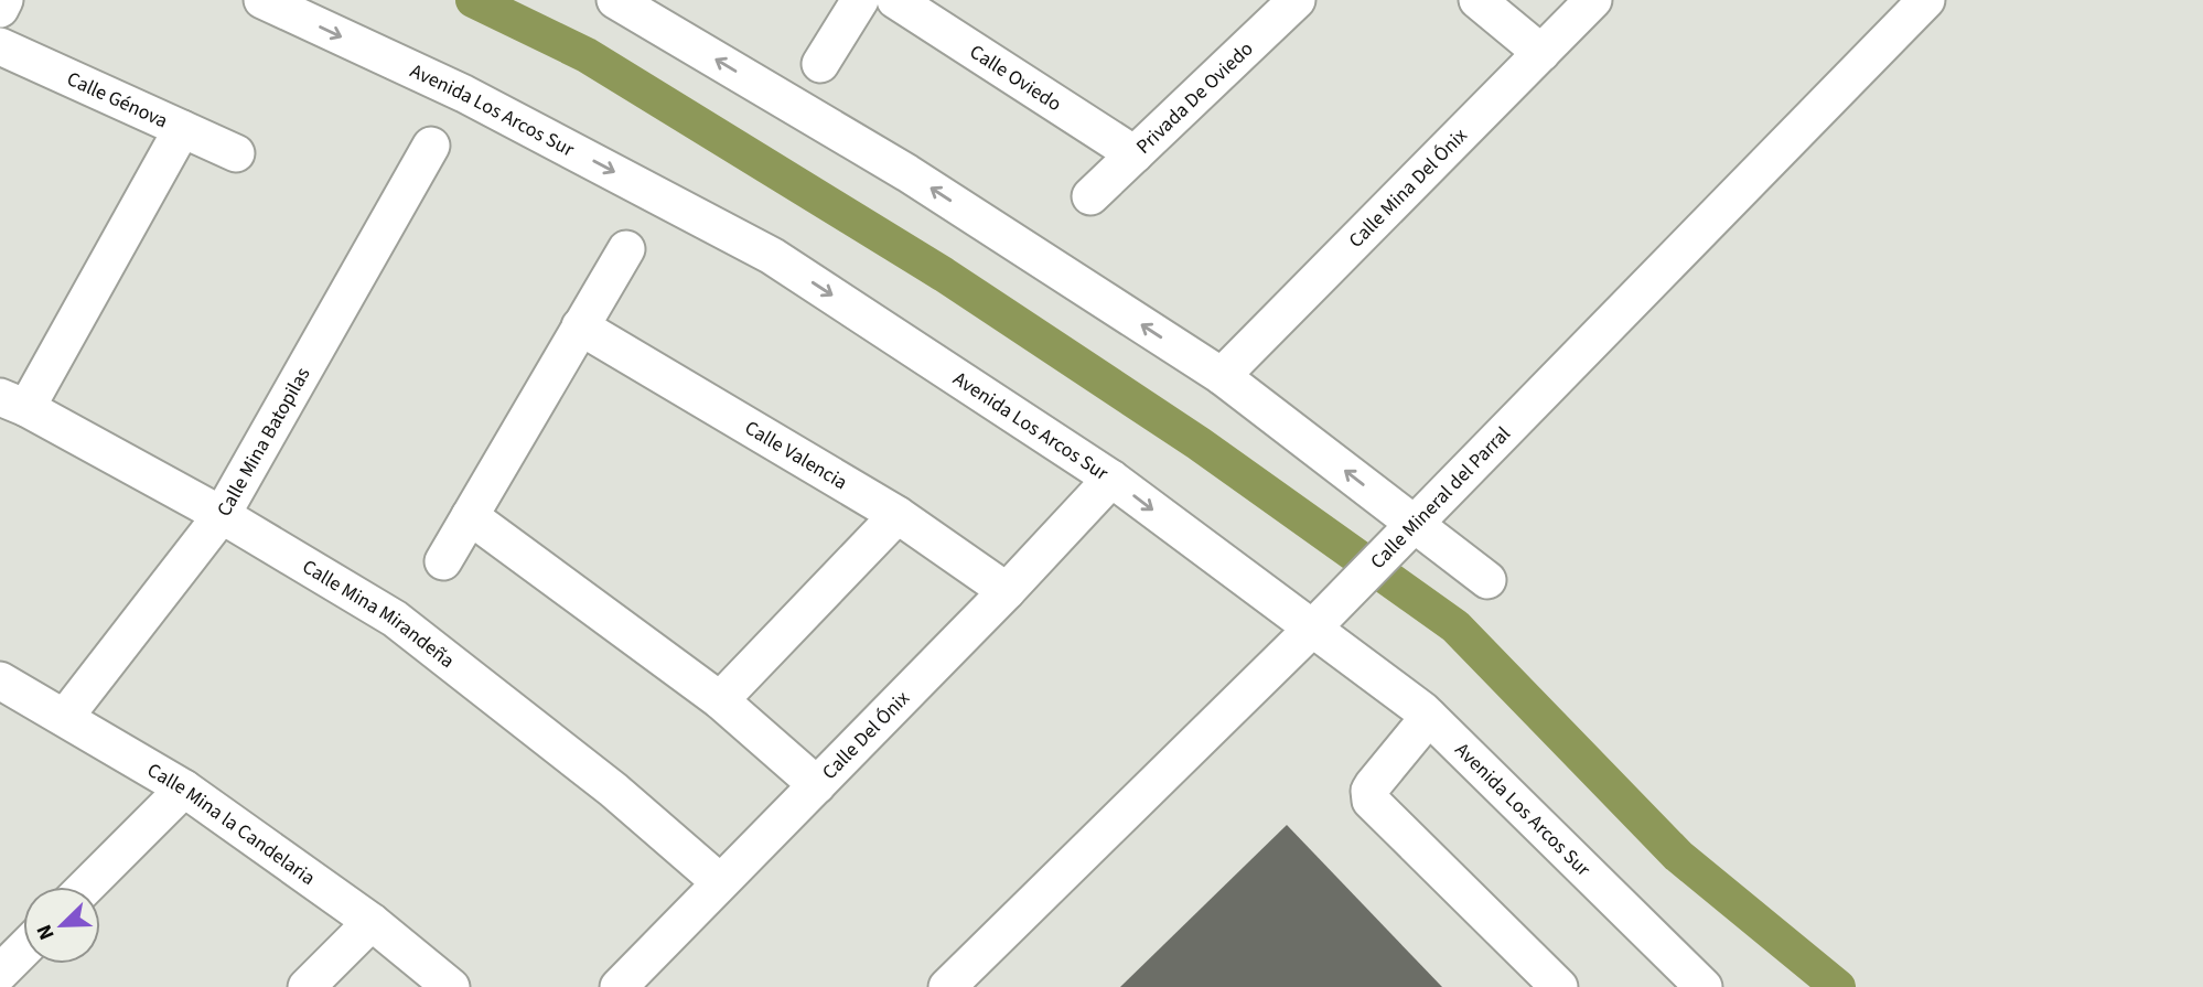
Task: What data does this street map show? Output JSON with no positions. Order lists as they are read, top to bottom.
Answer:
{
  "streets": {
    "street": [
      "Calle Oviedo",
      "Privada De Oviedo",
      "Calle Génova",
      "Avenida Los Arcos Sur",
      "Calle Mina Del Ónix",
      "Calle Mina Batopilas",
      "Calle Valencia",
      "Calle Mineral del Parral",
      "Calle Mina Mirandeña",
      "Calle Del Ónix",
      "Calle Mina la Candelaria"
    ]
  },
  "crossings": [
    ["Calle Oviedo", "Privada De Oviedo"],
    ["Avenida Los Arcos Sur", "Calle Mineral del Parral"],
    ["Avenida Los Arcos Sur", "Calle Del Ónix"],
    ["Calle Mina Batopilas", "Calle Mina Mirandeña"],
    ["Calle Mina Batopilas", "Calle Mina la Candelaria"],
    ["Calle Valencia", "Calle Del Ónix"],
    ["Calle Mina Mirandeña", "Calle Del Ónix"]
  ],
  "north": "bottom left"
}
